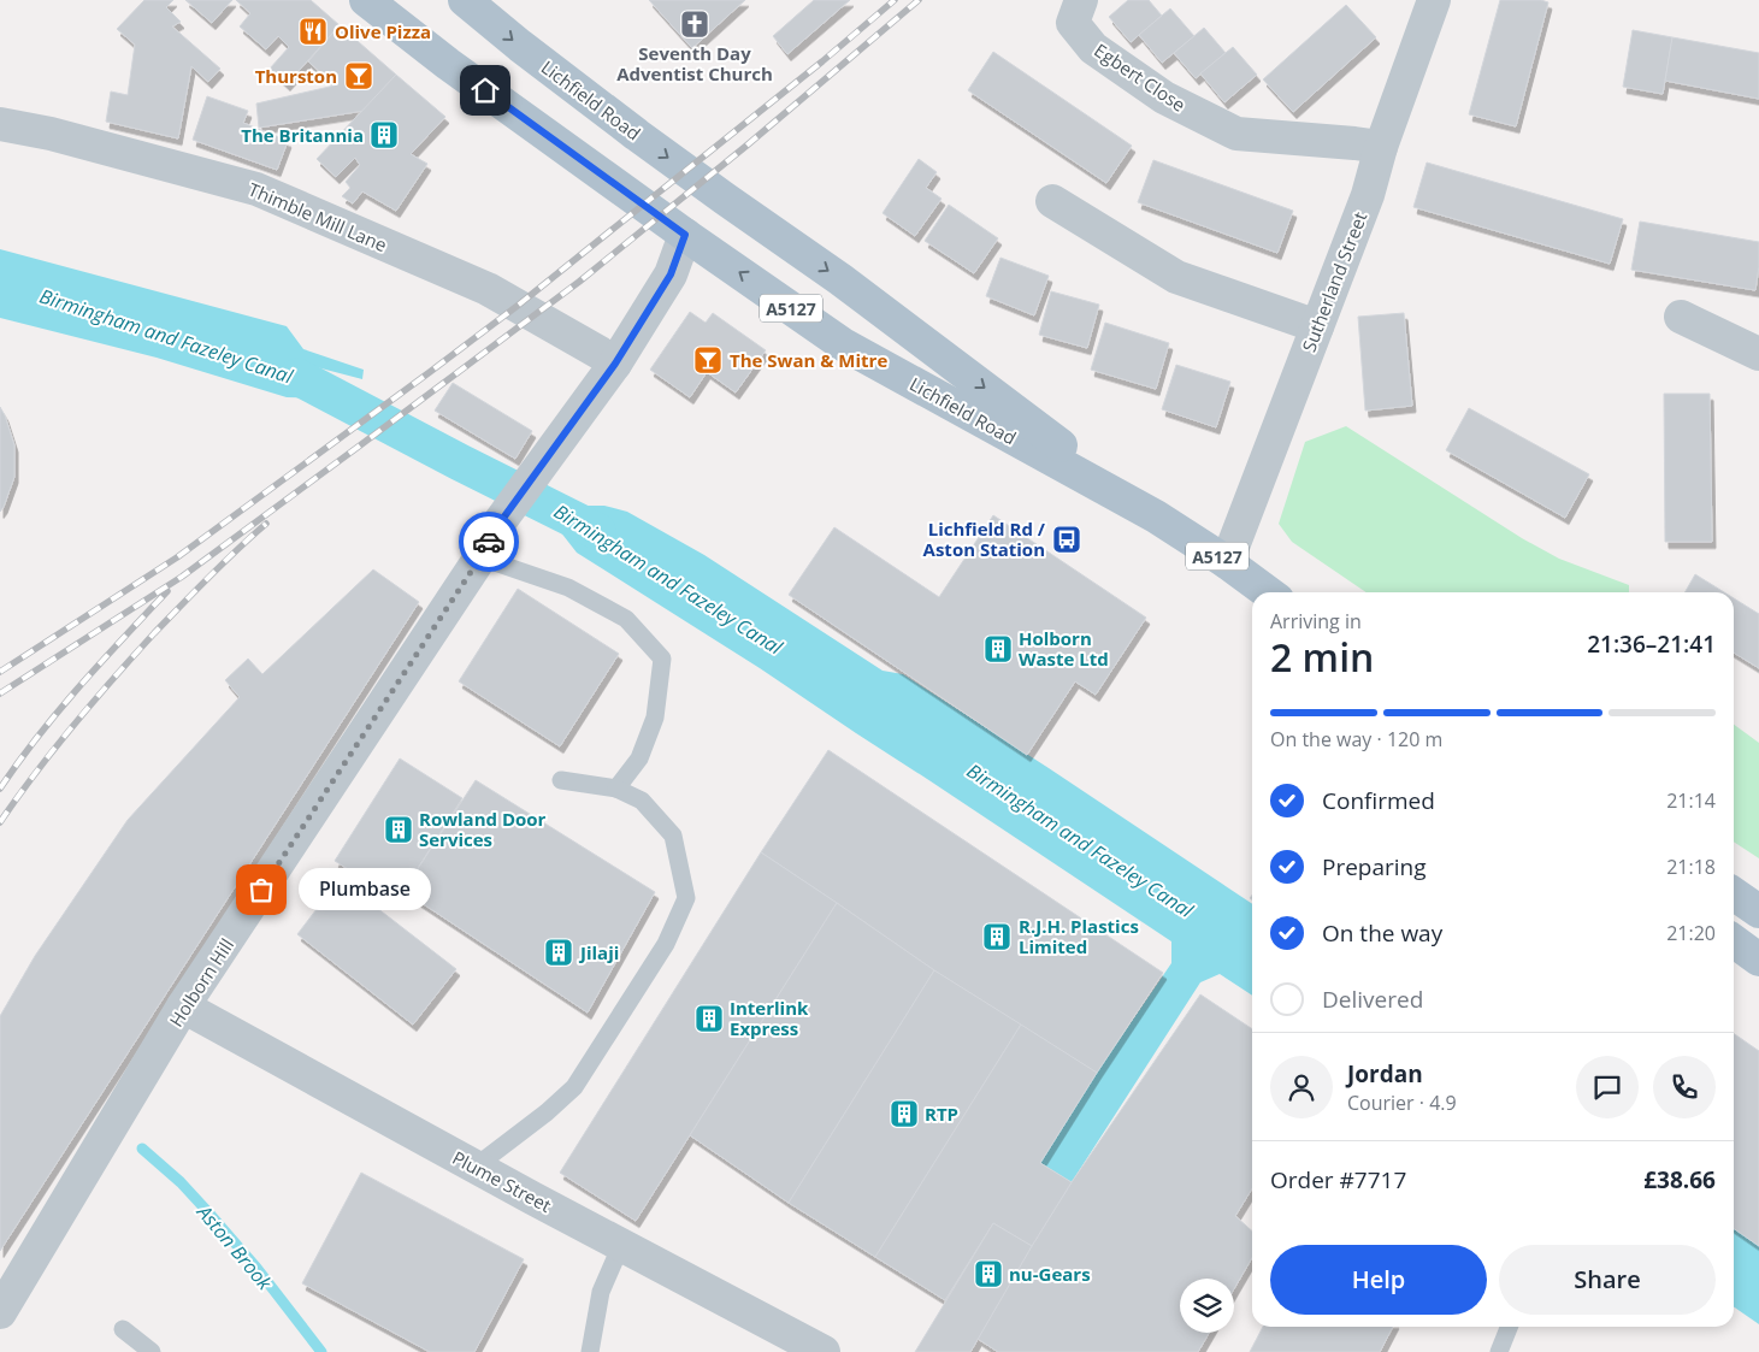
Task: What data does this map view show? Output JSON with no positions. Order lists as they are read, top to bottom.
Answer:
{
  "streets": {
    "main road": ["Lichfield Road", "A5127"],
    "street": [
      "Egbert Close",
      "Thimble Mill Lane",
      "Sutherland Street",
      "Holborn Hill",
      "Plume Street"
    ]
  },
  "crossings": [
    ["Egbert Close", "Sutherland Street"],
    ["Lichfield Road", "Sutherland Street"],
    ["Lichfield Road", "Holborn Hill"],
    ["Thimble Mill Lane", "Holborn Hill"],
    ["Holborn Hill", "Plume Street"]
  ],
  "water": ["Birmingham and Fazeley Canal", "Aston Brook"],
  "places": {
    "church": ["Seventh Day Adventist Church"],
    "restaurant": ["Olive Pizza"],
    "bar": ["Thurston", "The Swan & Mitre"],
    "building": [
      "The Britannia",
      "Holborn Waste Ltd",
      "Rowland Door Services",
      "R.J.H. Plastics Limited",
      "Jilaji",
      "Interlink Express",
      "RTP",
      "nu-Gears"
    ],
    "bus stop": ["Lichfield Rd / Aston Station"],
    "other": ["Plumbase"]
  },
  "page": {
    "heading": ["2 min", "Arriving in", "21:36–21:41"],
    "panel": [
      "Jordan",
      "Courier · 4.9",
      "Order #7717",
      "£38.66"
    ],
    "bar": "On the way · 120 m",
    "list": [
      ["Confirmed", "21:14"],
      ["Preparing", "21:18"],
      ["On the way", "21:20"],
      "Delivered"
    ],
    "bubble": "Plumbase",
    "buttons": ["Help", "Share"]
  }
}
